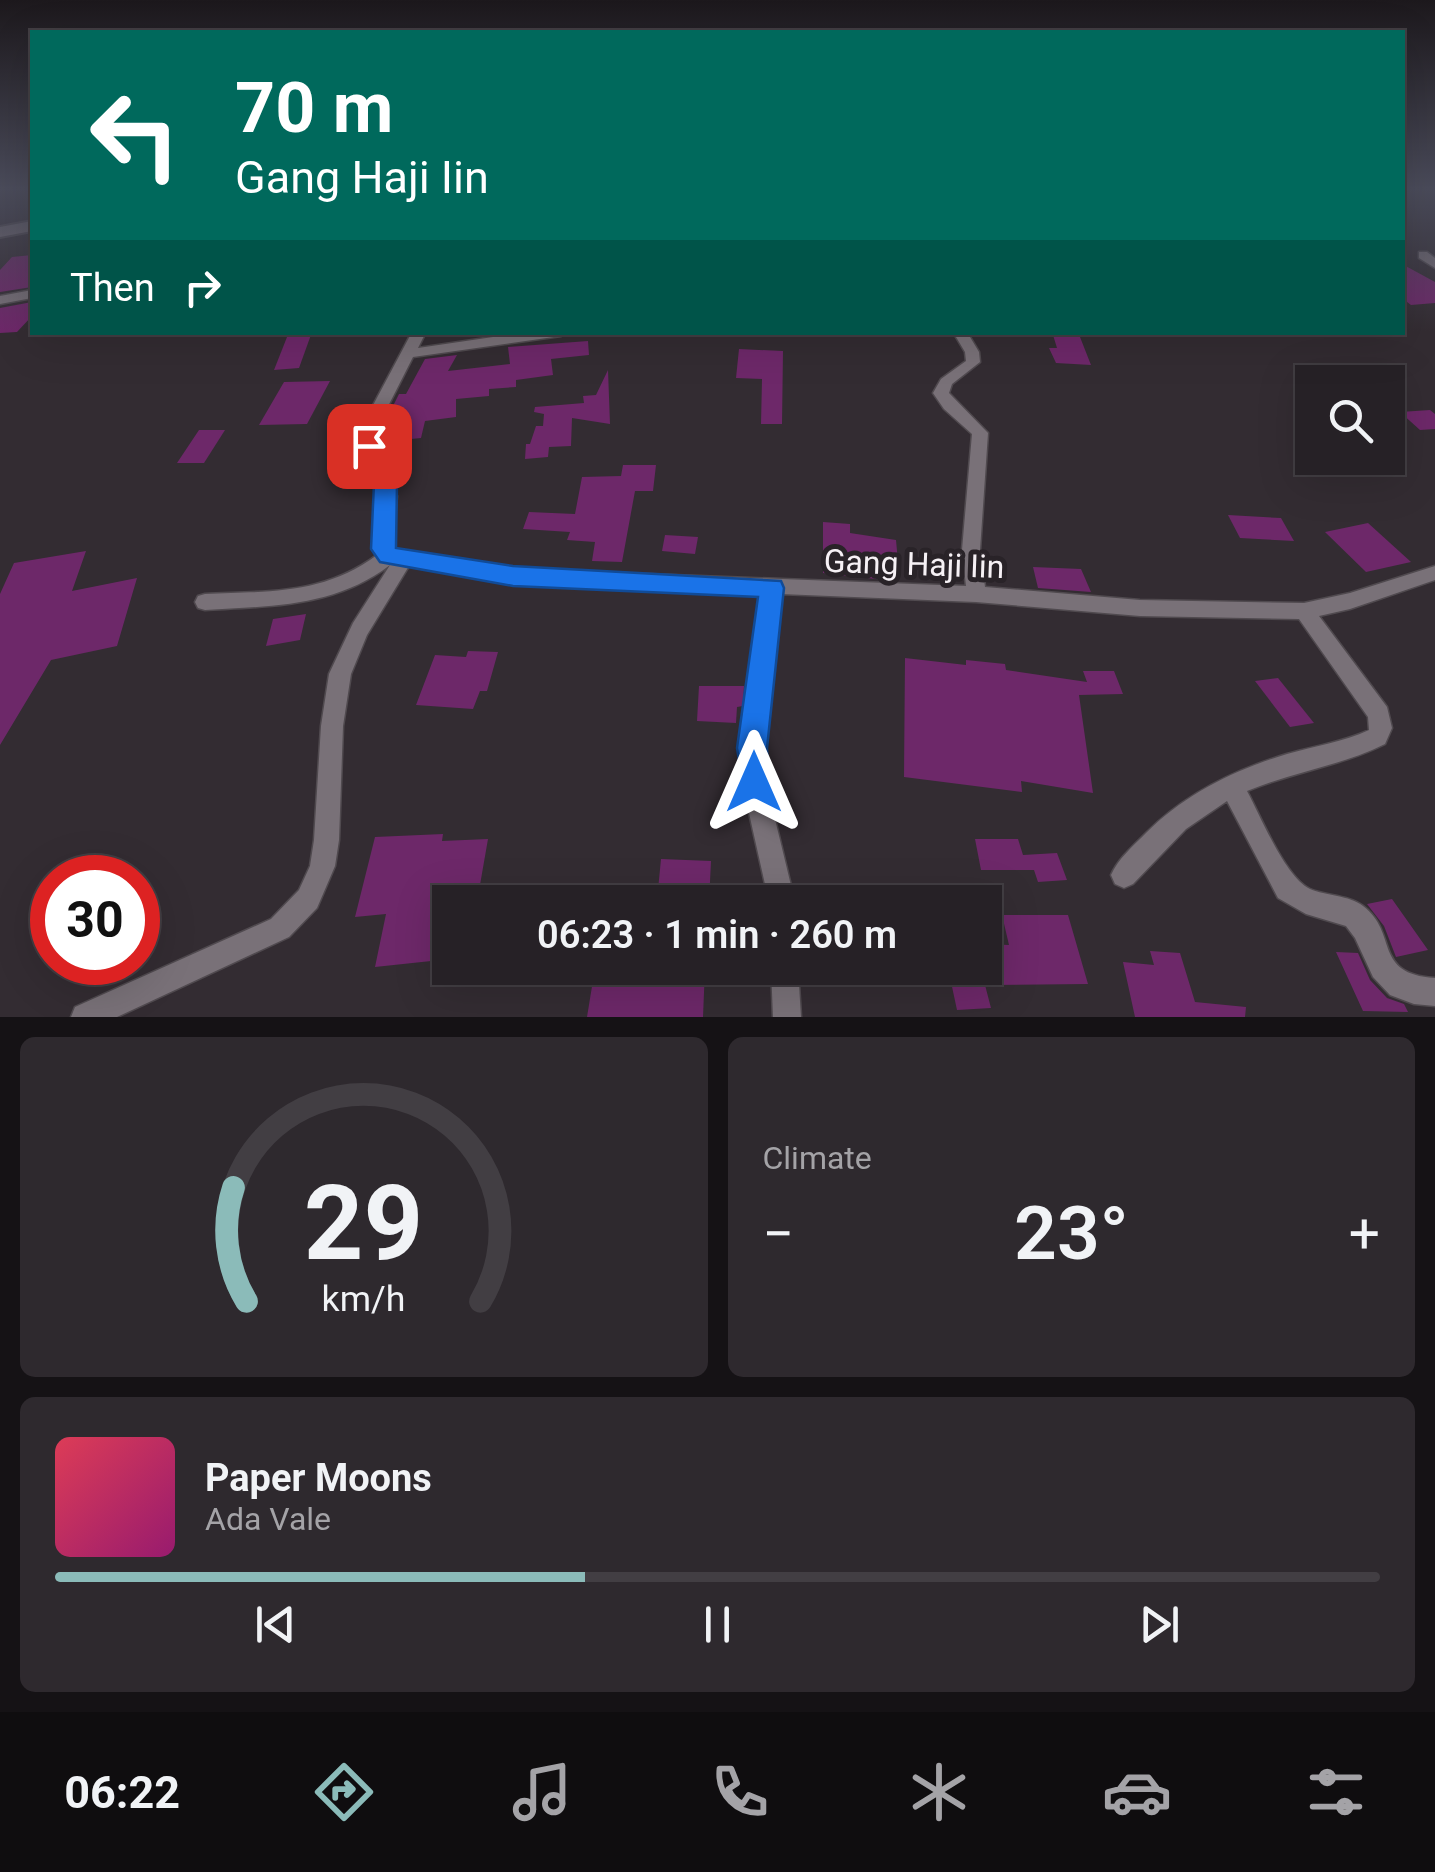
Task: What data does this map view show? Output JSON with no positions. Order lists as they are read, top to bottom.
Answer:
{
  "streets": {
    "street": ["Gang Haji Iin"]
  },
  "page": {
    "turn": ["70 m", "Gang Haji Iin"],
    "then": "Then",
    "limit": "30",
    "trip": "06:23 · 1 min · 260 m",
    "tile": "Climate",
    "heat": ["−", "23°", "+"],
    "song": ["Paper Moons", "Ada Vale"],
    "tabs": "06:22",
    "gauge": ["29", "km/h"]
  }
}
